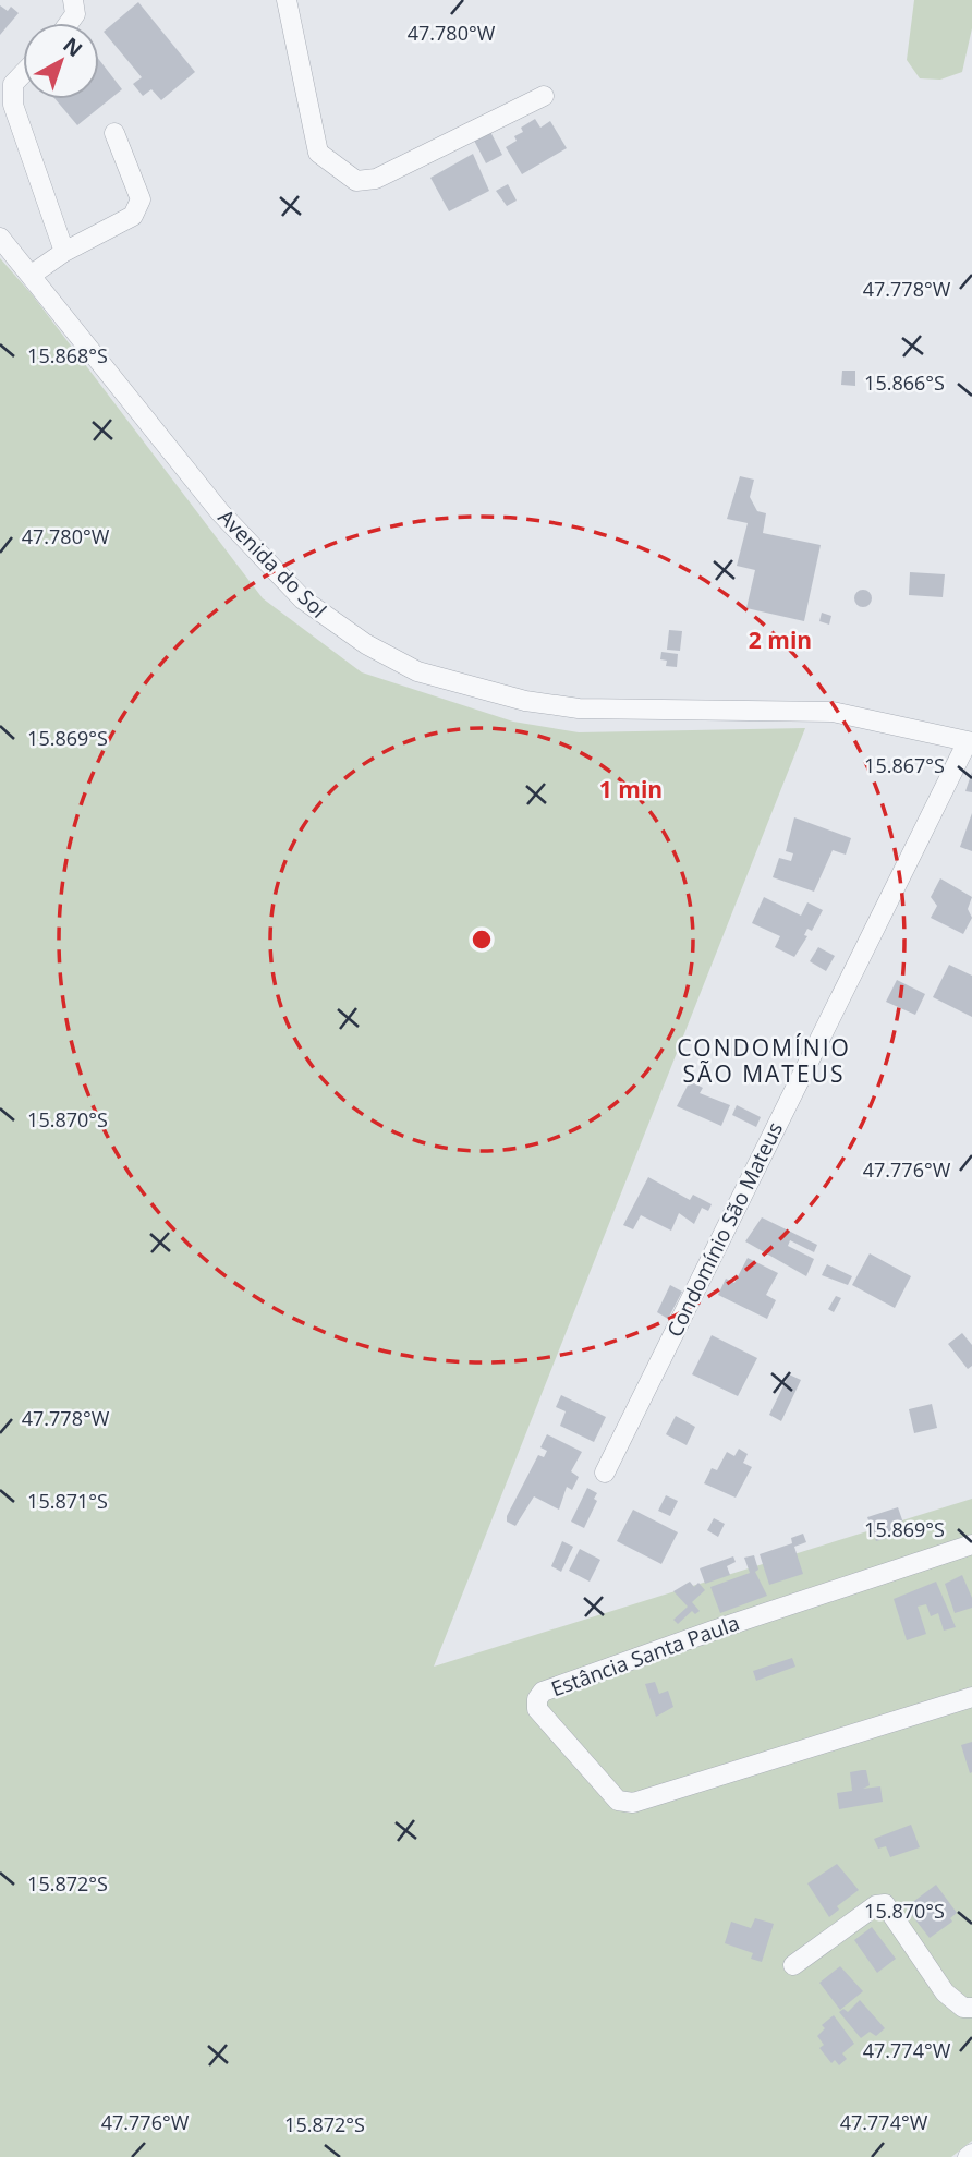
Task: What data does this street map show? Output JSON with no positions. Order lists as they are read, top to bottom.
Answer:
{
  "streets": {
    "street": ["Avenida do Sol", "Condomínio São Mateus", "Estância Santa Paula"]
  },
  "crossings": [
    ["Avenida do Sol", "Condomínio São Mateus"]
  ],
  "districts": ["CONDOMÍNIO SÃO MATEUS"],
  "north": "top right",
  "coordinates": [
    "47.780°W",
    "47.778°W",
    "15.868°S",
    "15.866°S",
    "15.869°S",
    "15.867°S",
    "15.870°S",
    "47.776°W",
    "15.871°S",
    "15.872°S",
    "47.774°W"
  ],
  "rings": ["2 min", "1 min"]
}
